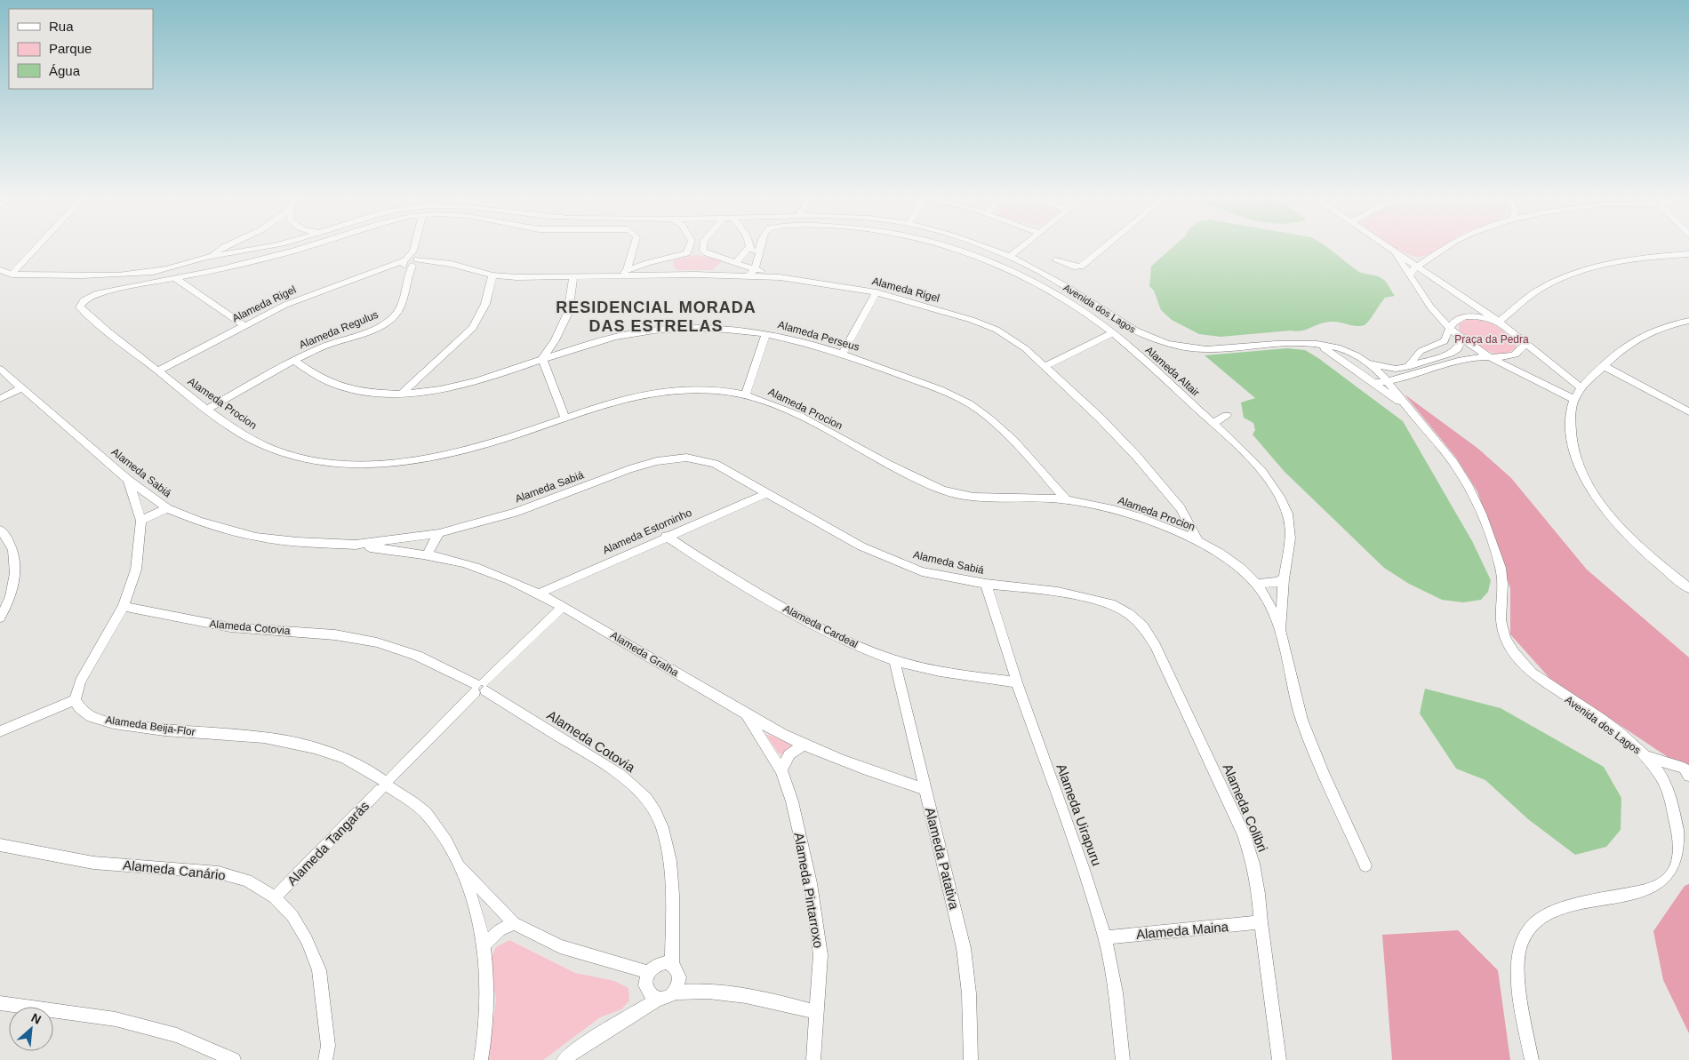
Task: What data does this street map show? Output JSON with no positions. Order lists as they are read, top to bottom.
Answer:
{
  "streets": {
    "street": [
      "Alameda Rigel",
      "Avenida dos Lagos",
      "Alameda Regulus",
      "Alameda Perseus",
      "Alameda Altair",
      "Alameda Procion",
      "Alameda Sabiá",
      "Alameda Estorninho",
      "Alameda Cardeal",
      "Alameda Cotovia",
      "Alameda Gralha",
      "Alameda Beija-Flor",
      "Alameda Colibri",
      "Alameda Uirapuru",
      "Alameda Tangarás",
      "Alameda Patativa",
      "Alameda Canário",
      "Alameda Pintarroxo",
      "Alameda Maina"
    ]
  },
  "crossings": [
    ["Alameda Rigel", "Alameda Regulus"],
    ["Alameda Rigel", "Alameda Procion"],
    ["Alameda Regulus", "Alameda Perseus"],
    ["Alameda Regulus", "Alameda Procion"],
    ["Alameda Perseus", "Alameda Procion"],
    ["Alameda Altair", "Alameda Procion"],
    ["Alameda Sabiá", "Alameda Estorninho"],
    ["Alameda Sabiá", "Alameda Gralha"],
    ["Alameda Sabiá", "Alameda Colibri"],
    ["Alameda Sabiá", "Alameda Uirapuru"],
    ["Alameda Estorninho", "Alameda Cardeal"],
    ["Alameda Estorninho", "Alameda Gralha"],
    ["Alameda Cardeal", "Alameda Uirapuru"],
    ["Alameda Cardeal", "Alameda Patativa"],
    ["Alameda Cotovia", "Alameda Tangarás"],
    ["Alameda Gralha", "Alameda Tangarás"],
    ["Alameda Gralha", "Alameda Patativa"],
    ["Alameda Gralha", "Alameda Pintarroxo"],
    ["Alameda Beija-Flor", "Alameda Tangarás"],
    ["Alameda Colibri", "Alameda Maina"],
    ["Alameda Uirapuru", "Alameda Maina"],
    ["Alameda Tangarás", "Alameda Canário"]
  ],
  "districts": ["RESIDENCIAL MORADA DAS ESTRELAS"],
  "parks": ["Praça da Pedra"],
  "legend": ["Rua", "Parque", "Água"],
  "north": "top right"
}
